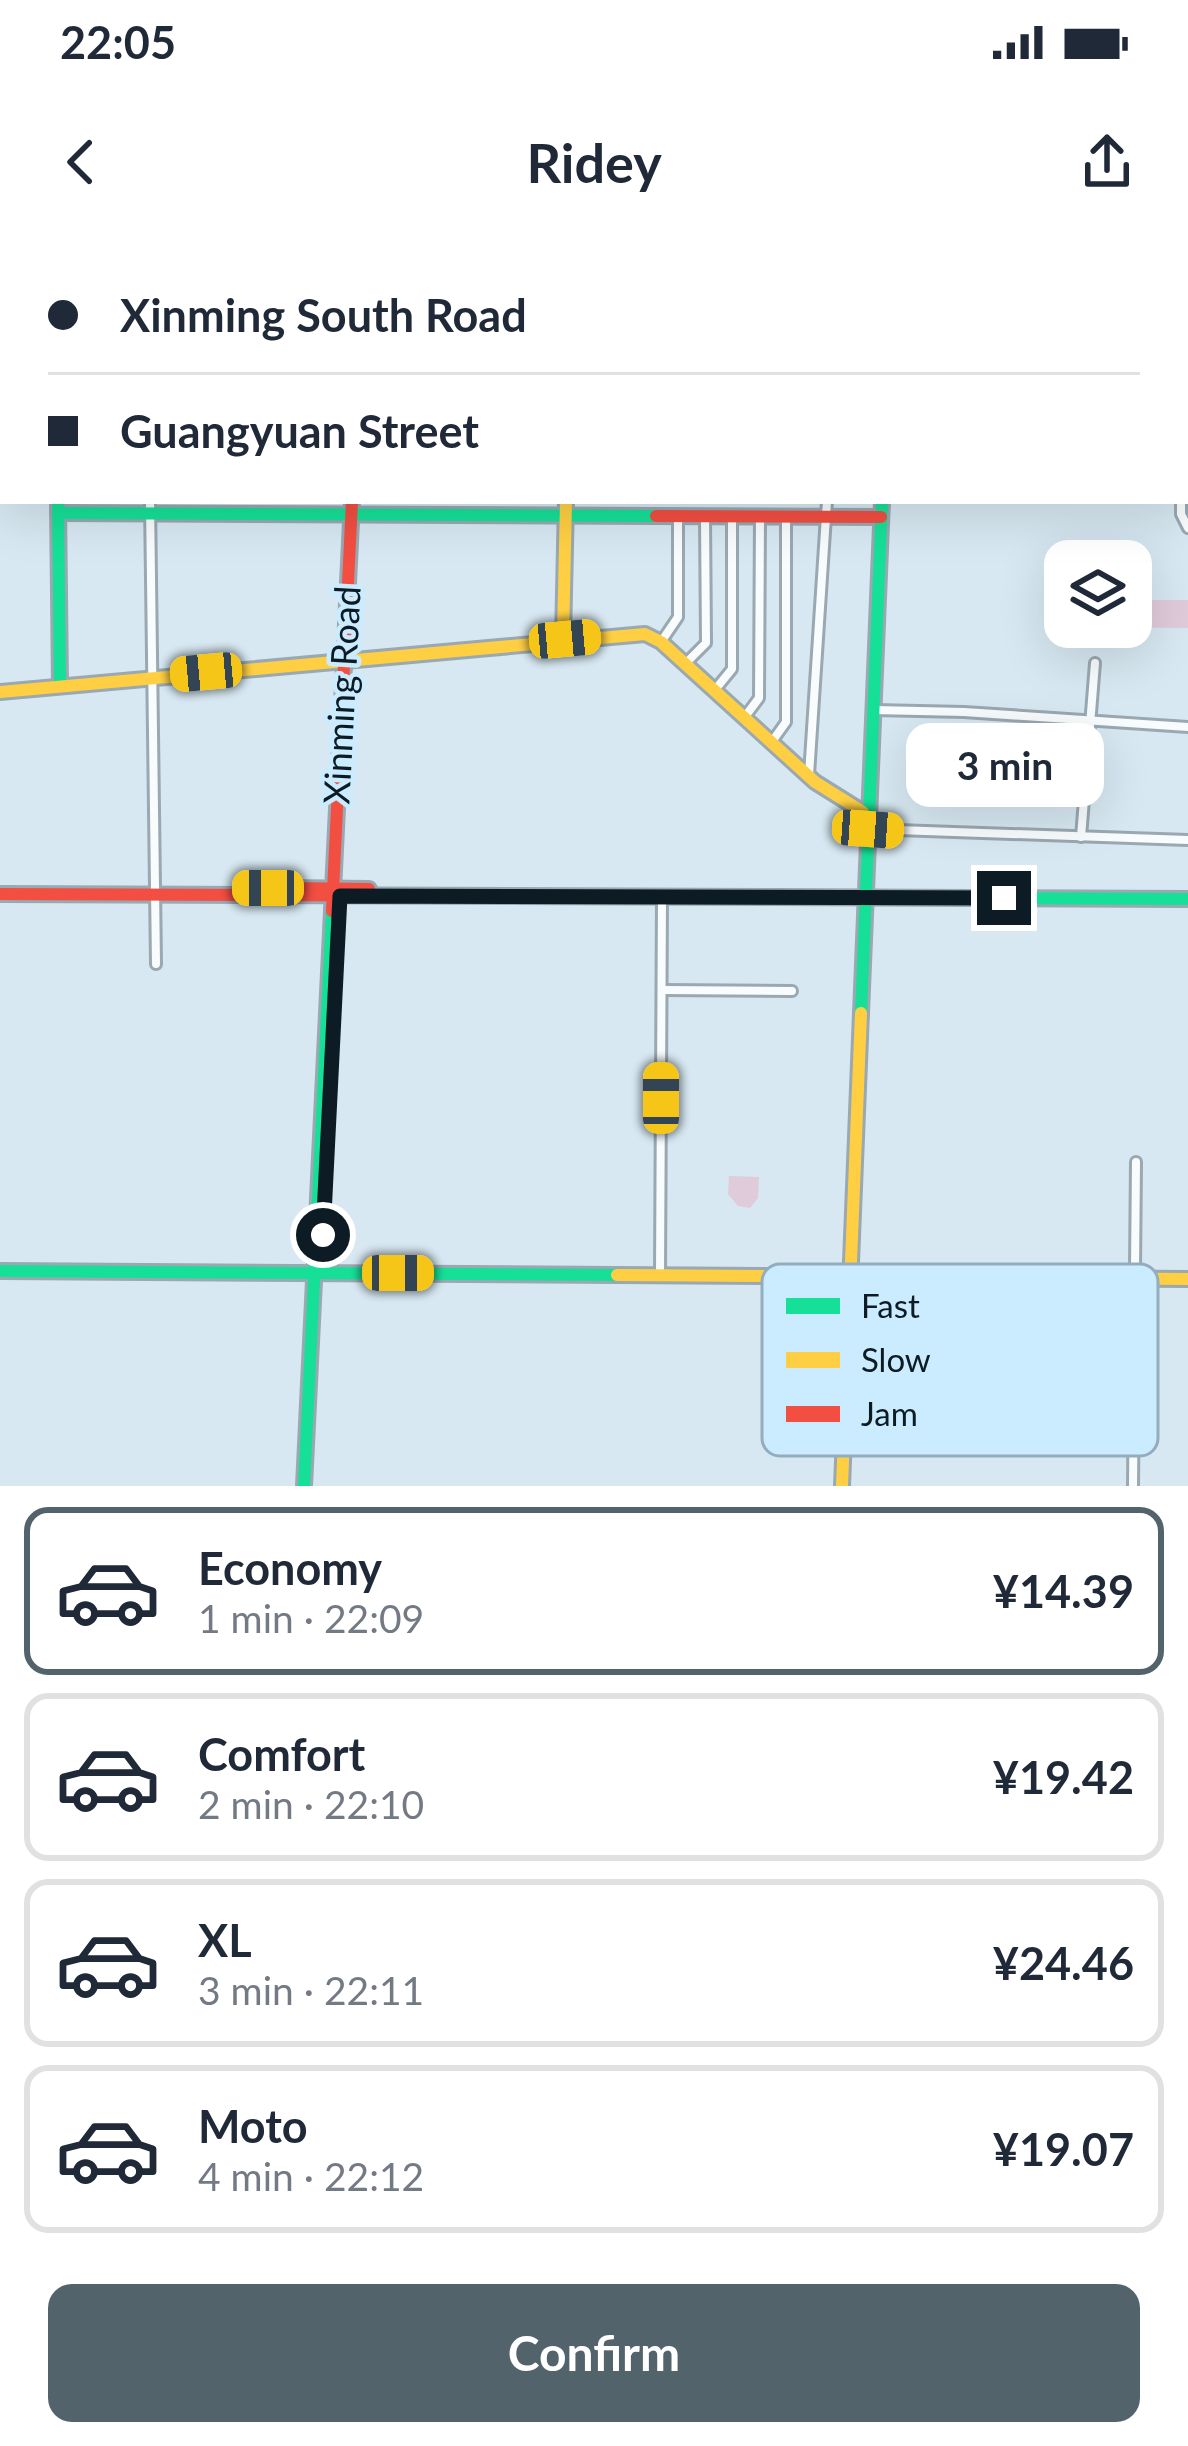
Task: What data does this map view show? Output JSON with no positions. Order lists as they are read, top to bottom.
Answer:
{
  "streets": {
    "street": ["Xinming Road"]
  },
  "legend": ["Fast", "Slow", "Jam"],
  "page": {
    "status": "22:05",
    "header": "Ridey",
    "banner": ["Xinming South Road", "Guangyuan Street"],
    "bubble": "3 min",
    "list": [
      {
        "name": "Economy",
        "note": "1 min · 22:09",
        "value": "¥14.39"
      },
      {
        "name": "Comfort",
        "note": "2 min · 22:10",
        "value": "¥19.42"
      },
      {
        "name": "XL",
        "note": "3 min · 22:11",
        "value": "¥24.46"
      },
      {
        "name": "Moto",
        "note": "4 min · 22:12",
        "value": "¥19.07"
      }
    ],
    "buttons": "Confirm"
  }
}
